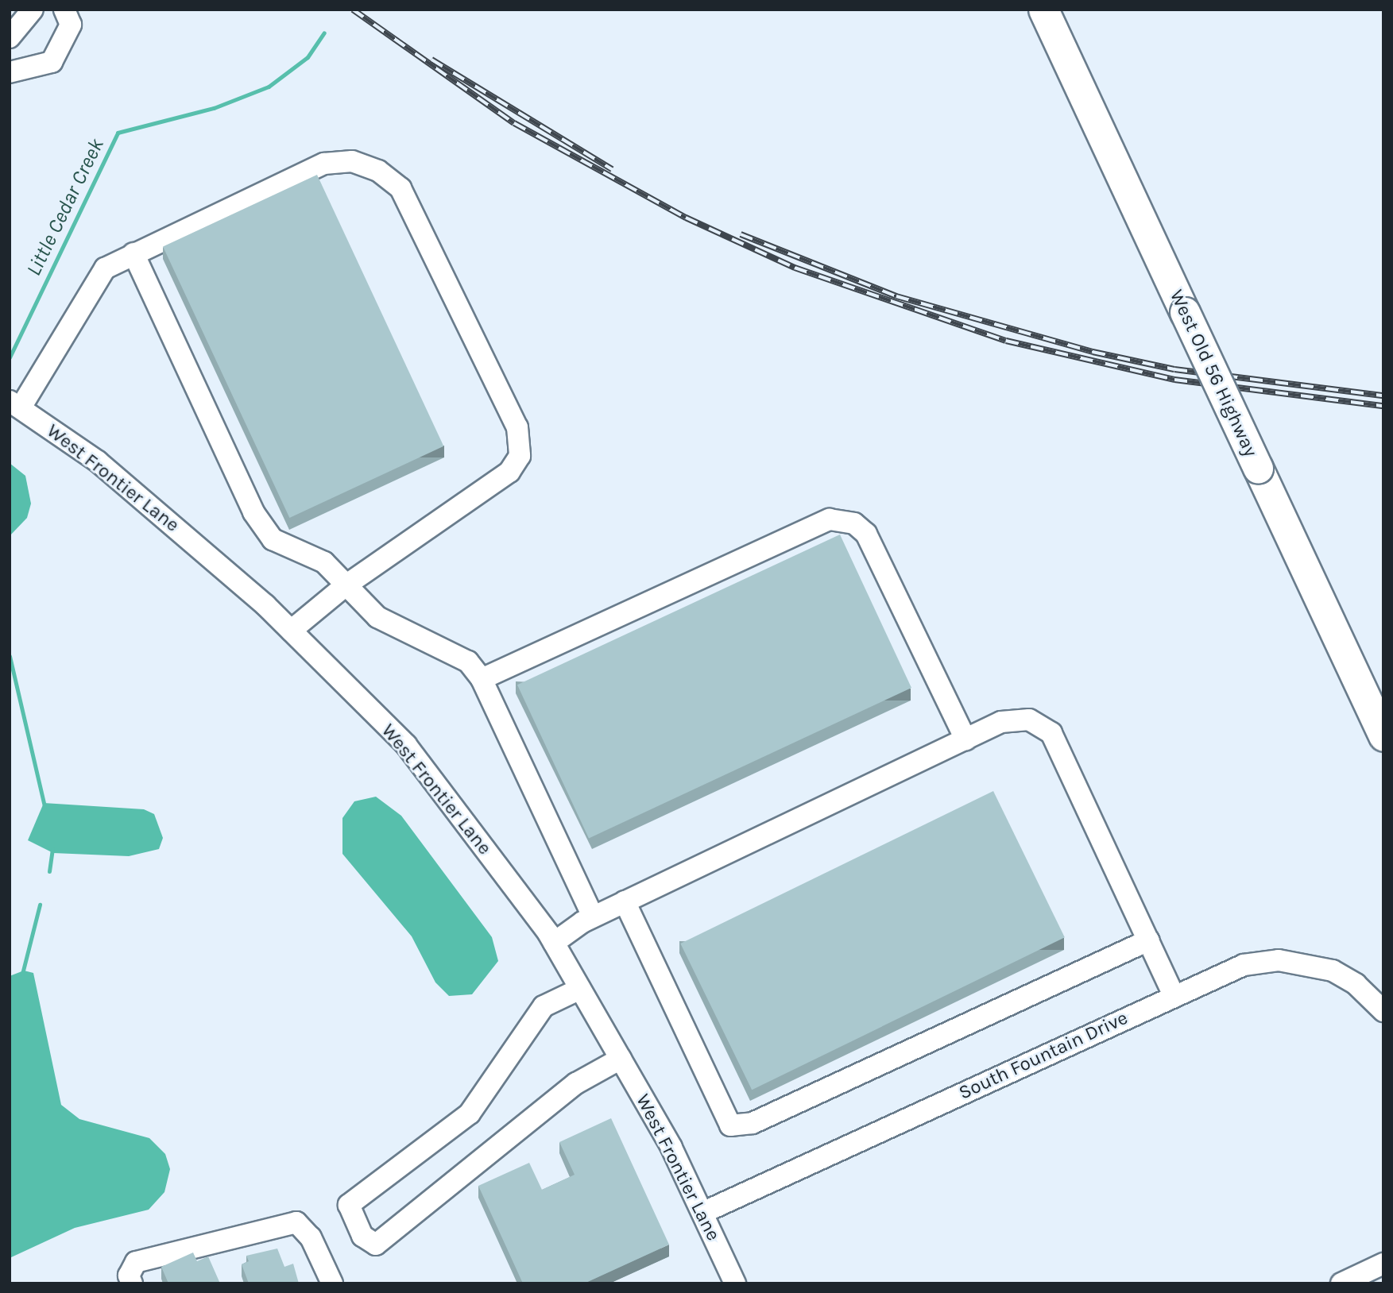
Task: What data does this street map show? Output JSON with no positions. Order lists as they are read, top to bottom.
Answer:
{
  "streets": {
    "highway": ["West Old 56 Highway"],
    "street": ["West Frontier Lane", "South Fountain Drive"]
  },
  "crossings": [
    ["West Frontier Lane", "South Fountain Drive"]
  ],
  "water": ["Little Cedar Creek"]
}
